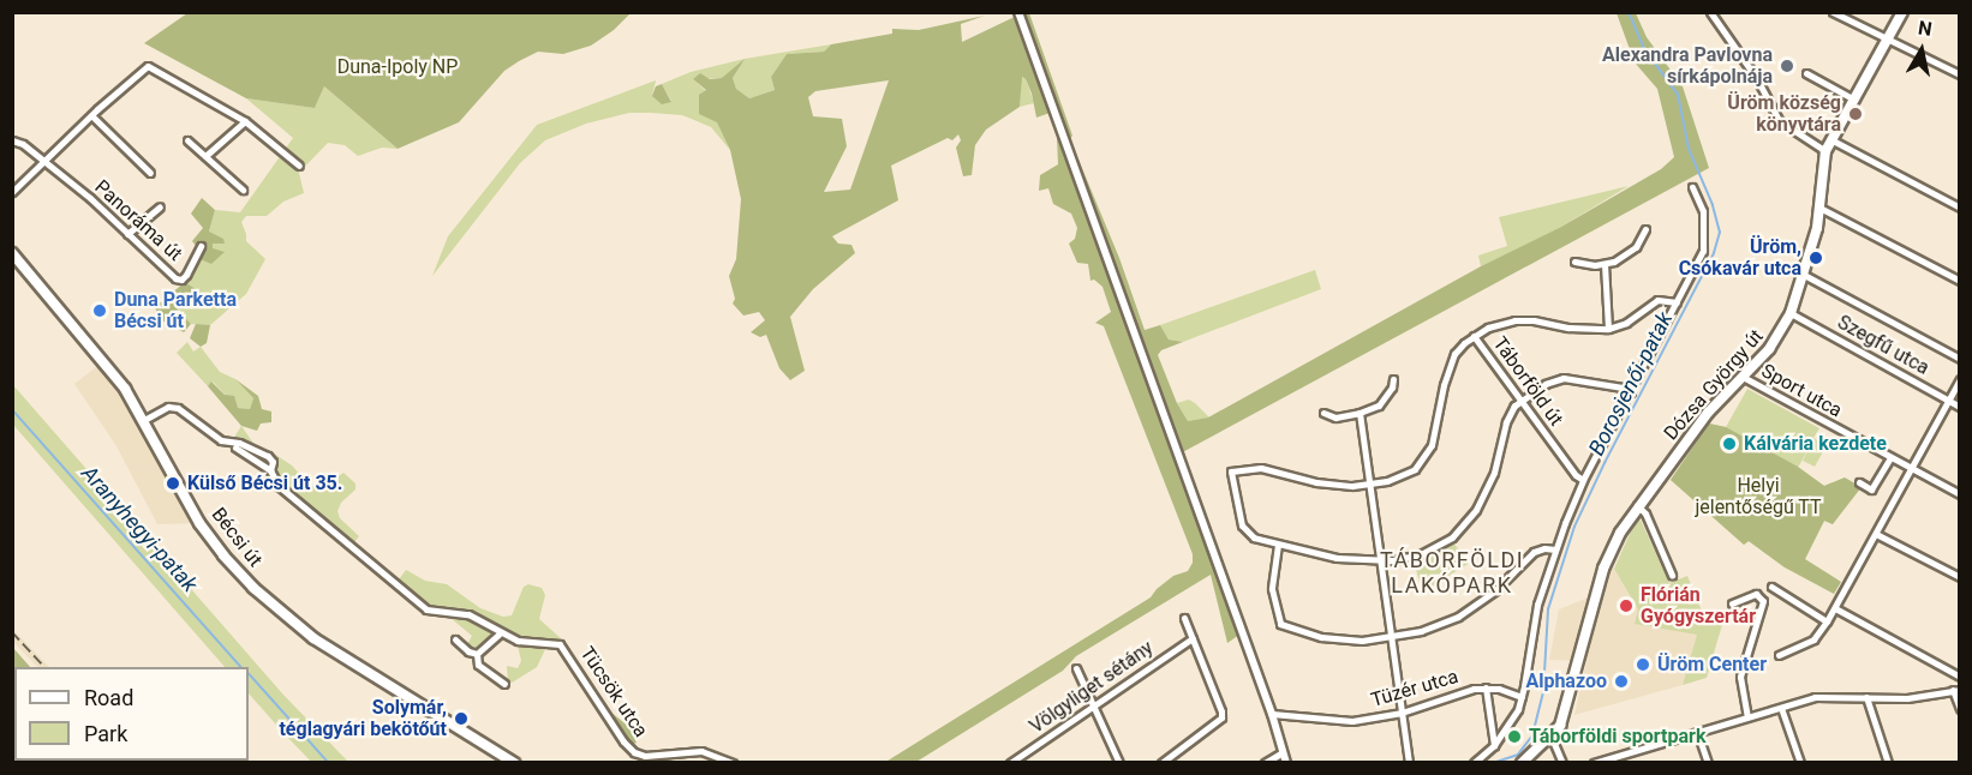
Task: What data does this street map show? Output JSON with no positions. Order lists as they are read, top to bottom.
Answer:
{
  "streets": {
    "main road": ["Dózsa György út", "Bécsi út"],
    "street": [
      "Panoráma út",
      "Szegfű utca",
      "Táborföld út",
      "Sport utca",
      "Völgyliget sétány",
      "Tüzér utca",
      "Tücsök utca"
    ]
  },
  "crossings": [
    ["Szegfű utca", "Dózsa György út"],
    ["Dózsa György út", "Sport utca"],
    ["Bécsi út", "Tücsök utca"]
  ],
  "districts": ["TÁBORFÖLDI LAKÓPARK"],
  "water": ["Borosjenői-patak", "Aranyhegyi-patak"],
  "parks": ["Duna-Ipoly NP", "Helyi jelentőségű TT"],
  "places": [
    "Alexandra Pavlovna sírkápolnája",
    "Üröm község könyvtára",
    "Üröm, Csókavár utca",
    "Duna Parketta Bécsi út",
    "Kálvária kezdete",
    "Külső Bécsi út 35.",
    "Flórián Gyógyszertár",
    "Üröm Center",
    "Alphazoo",
    "Solymár, téglagyári bekötőút",
    "Táborföldi sportpark"
  ],
  "legend": ["Road", "Park"],
  "north": "top"
}
